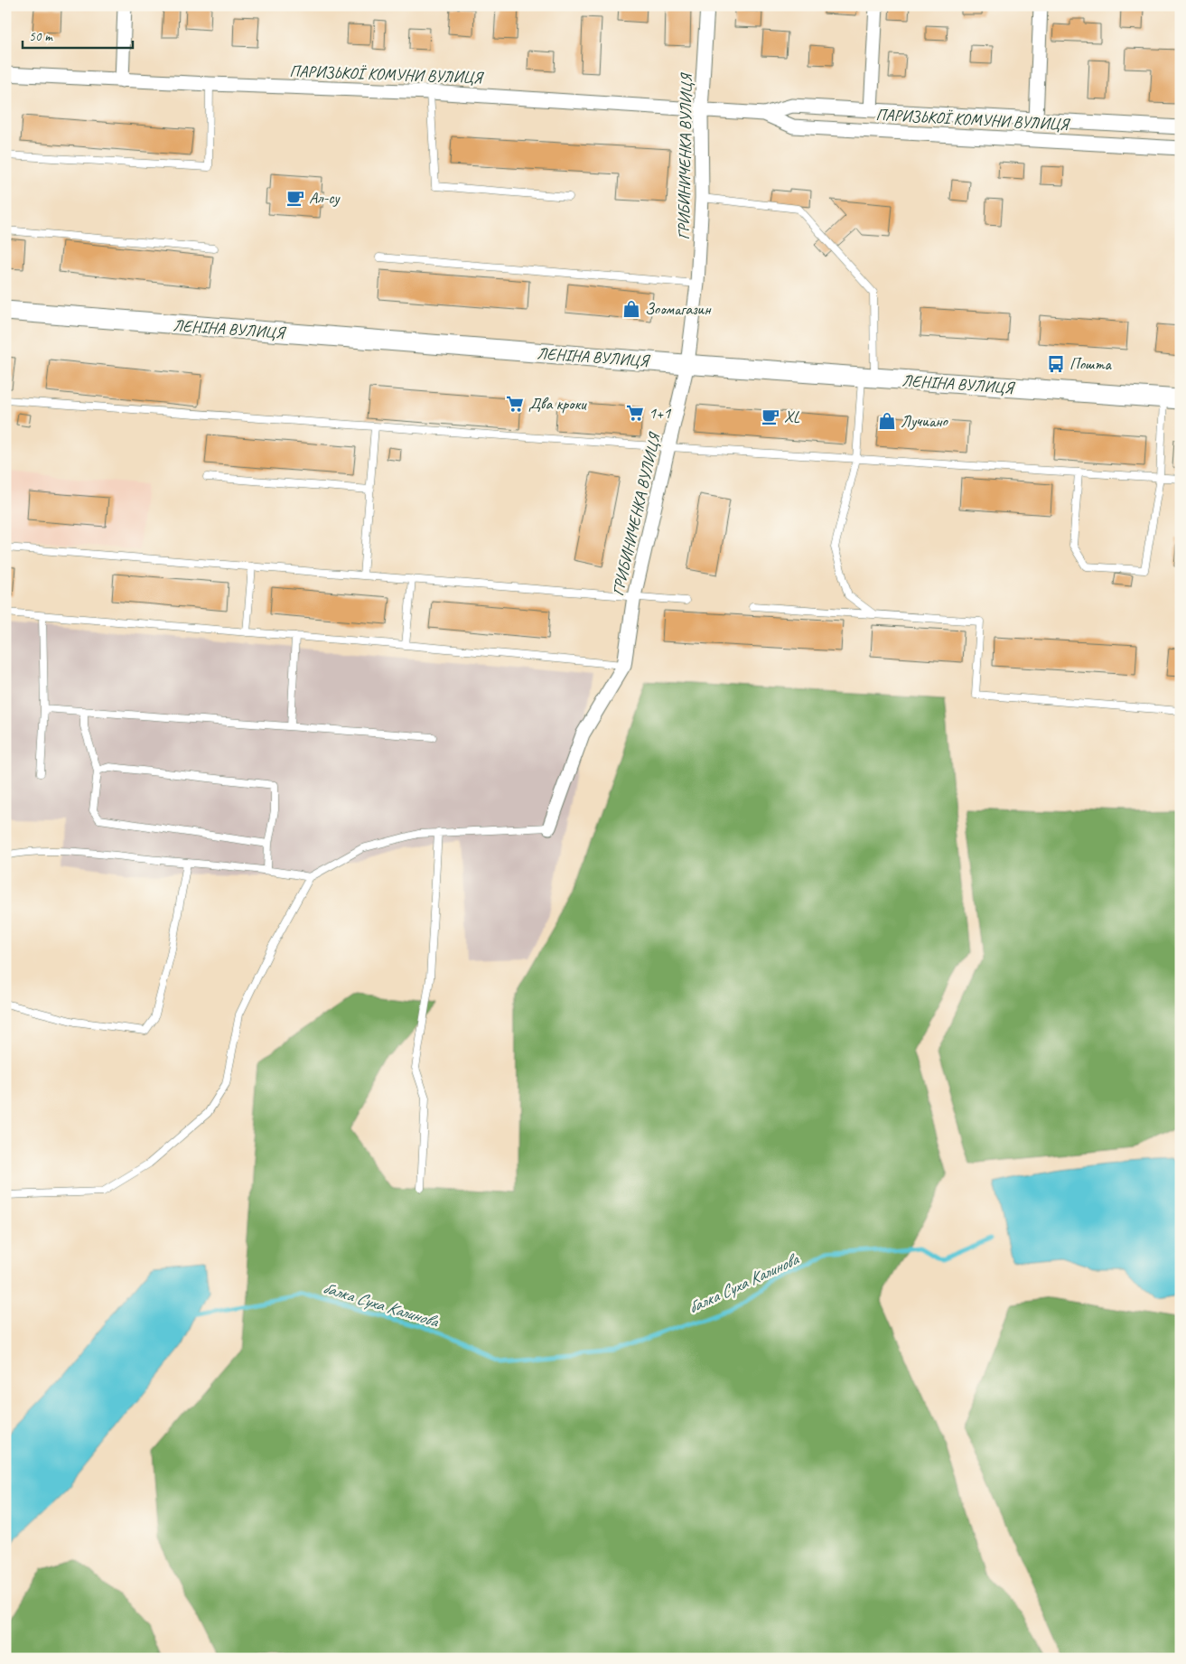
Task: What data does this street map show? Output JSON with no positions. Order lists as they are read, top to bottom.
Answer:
{
  "streets": {
    "main road": ["ЛЕНІНА ВУЛИЦЯ"],
    "street": ["ПАРИЗЬКОЇ КОМУНИ ВУЛИЦЯ", "ГРИБИНИЧЕНКА ВУЛИЦЯ"]
  },
  "crossings": [
    ["ПАРИЗЬКОЇ КОМУНИ ВУЛИЦЯ", "ГРИБИНИЧЕНКА ВУЛИЦЯ"],
    ["ГРИБИНИЧЕНКА ВУЛИЦЯ", "ЛЕНІНА ВУЛИЦЯ"]
  ],
  "water": ["балка Суха Калинова"],
  "places": {
    "cafe": ["Ал-су", "XL"],
    "shop": ["Зоомагазин", "Лучиано"],
    "bus stop": ["Пошта"],
    "supermarket": ["Два кроки", "1+1"]
  },
  "scale_bar": "50 m"
}
